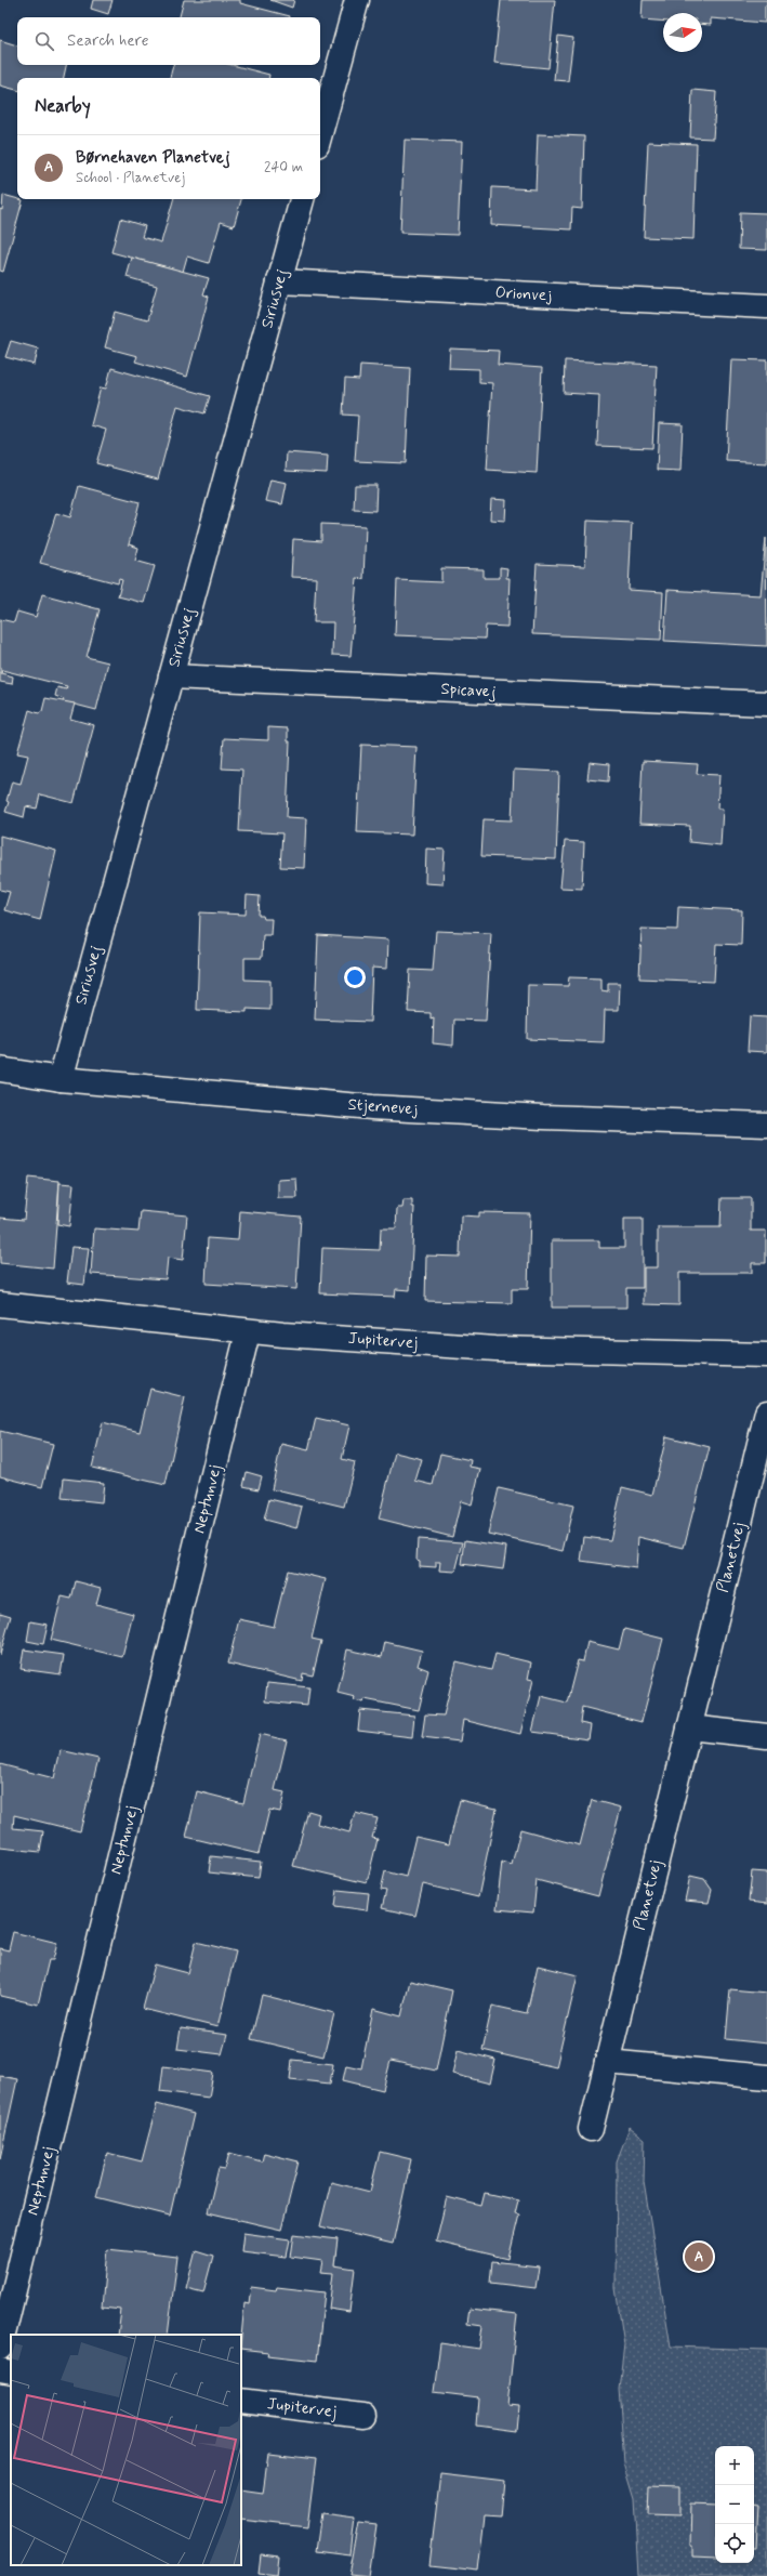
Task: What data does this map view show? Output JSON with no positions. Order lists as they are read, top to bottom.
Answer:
{
  "streets": {
    "street": [
      "Orionvej",
      "Siriusvej",
      "Spicavej",
      "Stjernevej",
      "Jupitervej",
      "Neptunvej",
      "Planetvej"
    ]
  },
  "crossings": [
    ["Orionvej", "Siriusvej"],
    ["Siriusvej", "Spicavej"],
    ["Siriusvej", "Stjernevej"],
    ["Jupitervej", "Neptunvej"]
  ],
  "north": "right",
  "page": {
    "search": "Search here",
    "heading": "Nearby",
    "list": [
      {
        "mark": "A",
        "name": "Børnehaven Planetvej",
        "note": "School · Planetvej",
        "value": "240 m"
      }
    ],
    "pins": "A",
    "map_buttons": ["+", "−"]
  }
}
